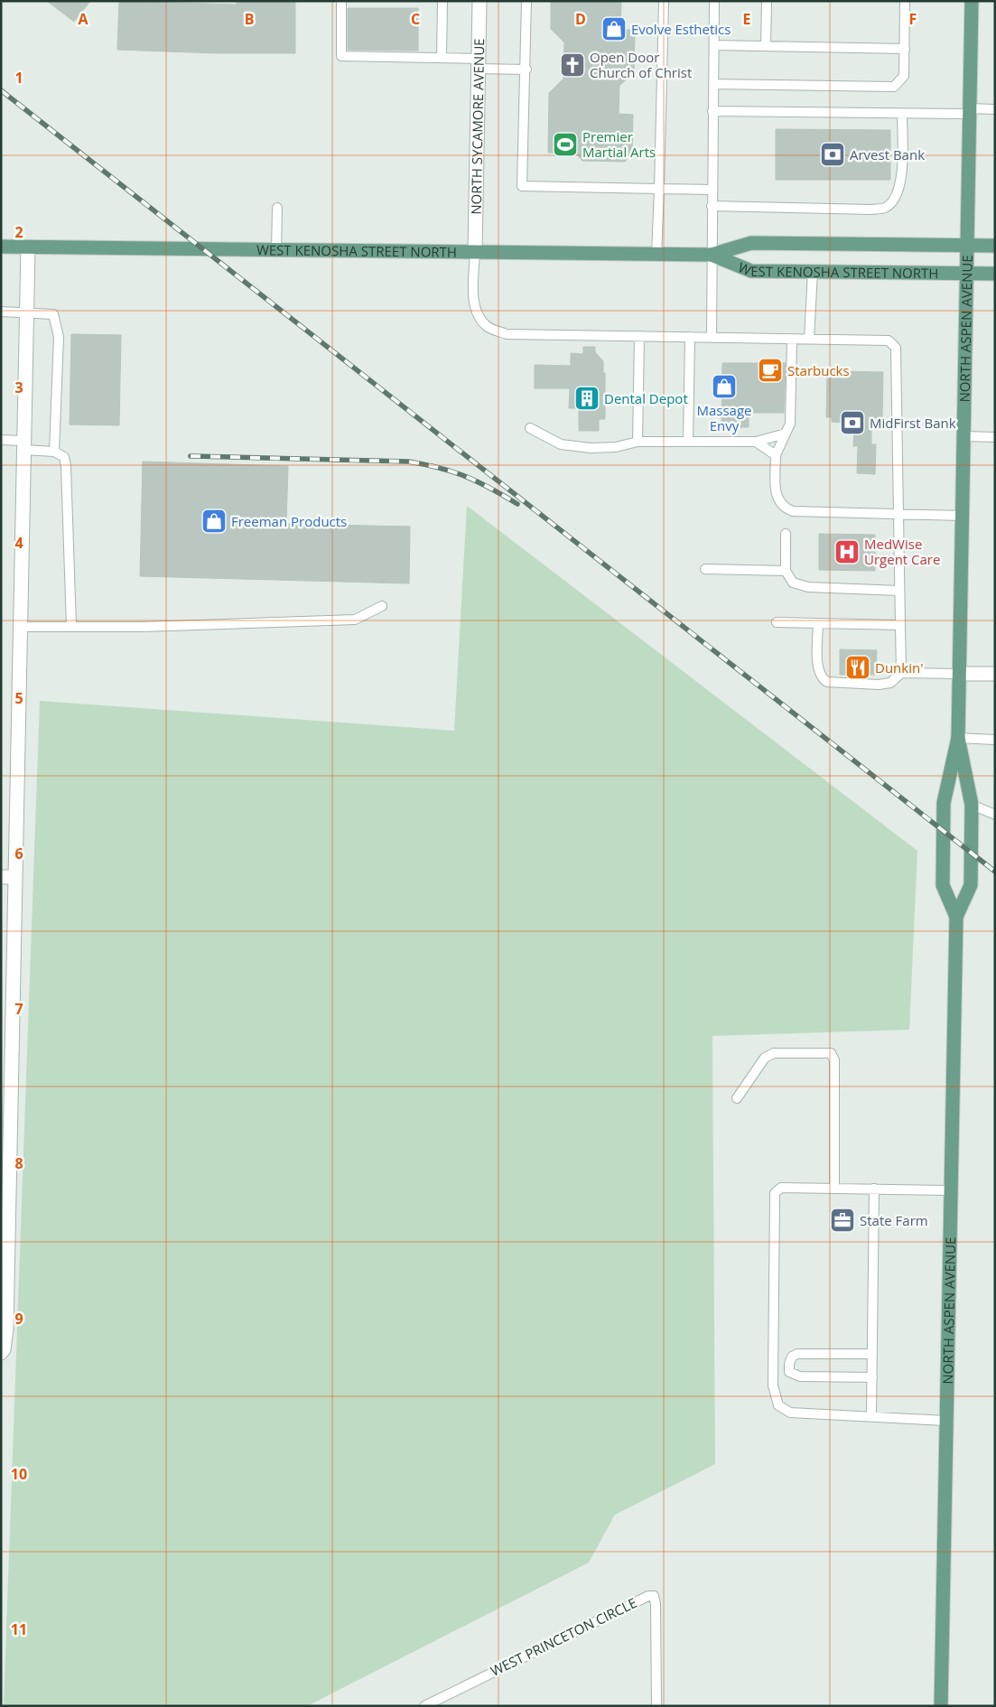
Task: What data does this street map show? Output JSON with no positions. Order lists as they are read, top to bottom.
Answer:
{
  "streets": {
    "main road": ["WEST KENOSHA STREET NORTH", "NORTH ASPEN AVENUE"],
    "street": ["NORTH SYCAMORE AVENUE"],
    "lane": ["WEST PRINCETON CIRCLE"]
  },
  "crossings": [
    ["NORTH SYCAMORE AVENUE", "WEST KENOSHA STREET NORTH"],
    ["WEST KENOSHA STREET NORTH", "NORTH ASPEN AVENUE"]
  ],
  "places": {
    "shop": ["Evolve Esthetics", "Massage Envy", "Freeman Products"],
    "church": ["Open Door Church of Christ"],
    "sports": ["Premier Martial Arts"],
    "bank": ["Arvest Bank", "MidFirst Bank"],
    "cafe": ["Starbucks"],
    "building": ["Dental Depot"],
    "hospital": ["MedWise Urgent Care"],
    "restaurant": ["Dunkin'"],
    "office": ["State Farm"]
  },
  "grid": {
    "columns": [
      "A",
      "B",
      "C",
      "D",
      "E",
      "F"
    ],
    "rows": [
      "1",
      "2",
      "3",
      "4",
      "5",
      "6",
      "7",
      "8",
      "9",
      "10",
      "11"
    ]
  }
}
